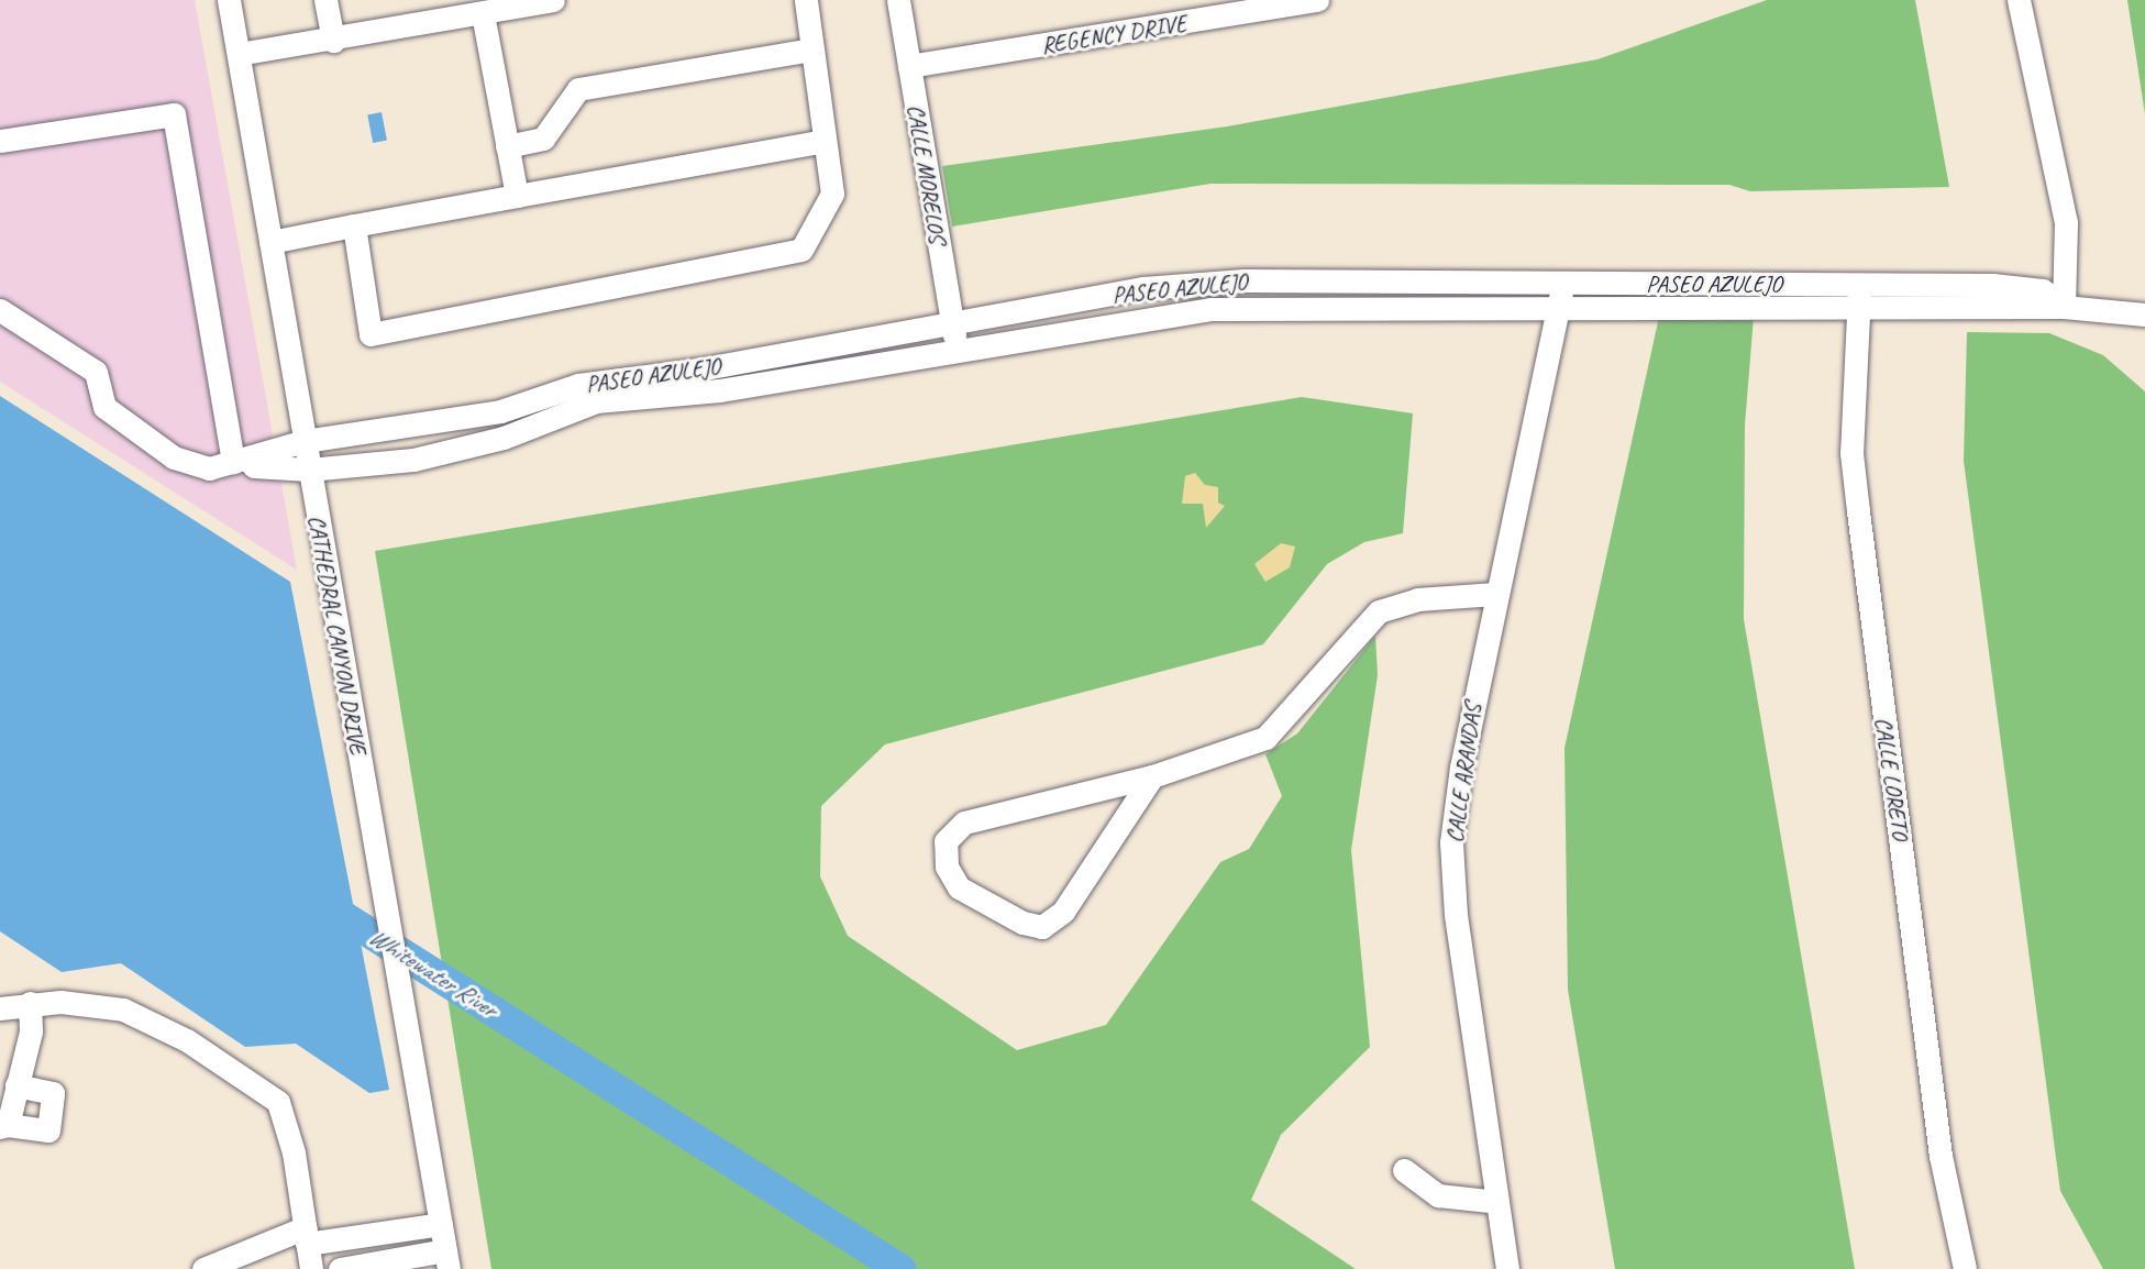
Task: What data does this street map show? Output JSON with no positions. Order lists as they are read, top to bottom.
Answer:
{
  "streets": {
    "street": [
      "REGENCY DRIVE",
      "CALLE MORELOS",
      "PASEO AZULEJO",
      "CATHEDRAL CANYON DRIVE",
      "CALLE ARANDAS",
      "CALLE LORETO"
    ]
  },
  "crossings": [
    ["REGENCY DRIVE", "CALLE MORELOS"],
    ["CALLE MORELOS", "PASEO AZULEJO"],
    ["PASEO AZULEJO", "CATHEDRAL CANYON DRIVE"],
    ["PASEO AZULEJO", "CALLE ARANDAS"],
    ["PASEO AZULEJO", "CALLE LORETO"]
  ],
  "water": ["Whitewater River"]
}
